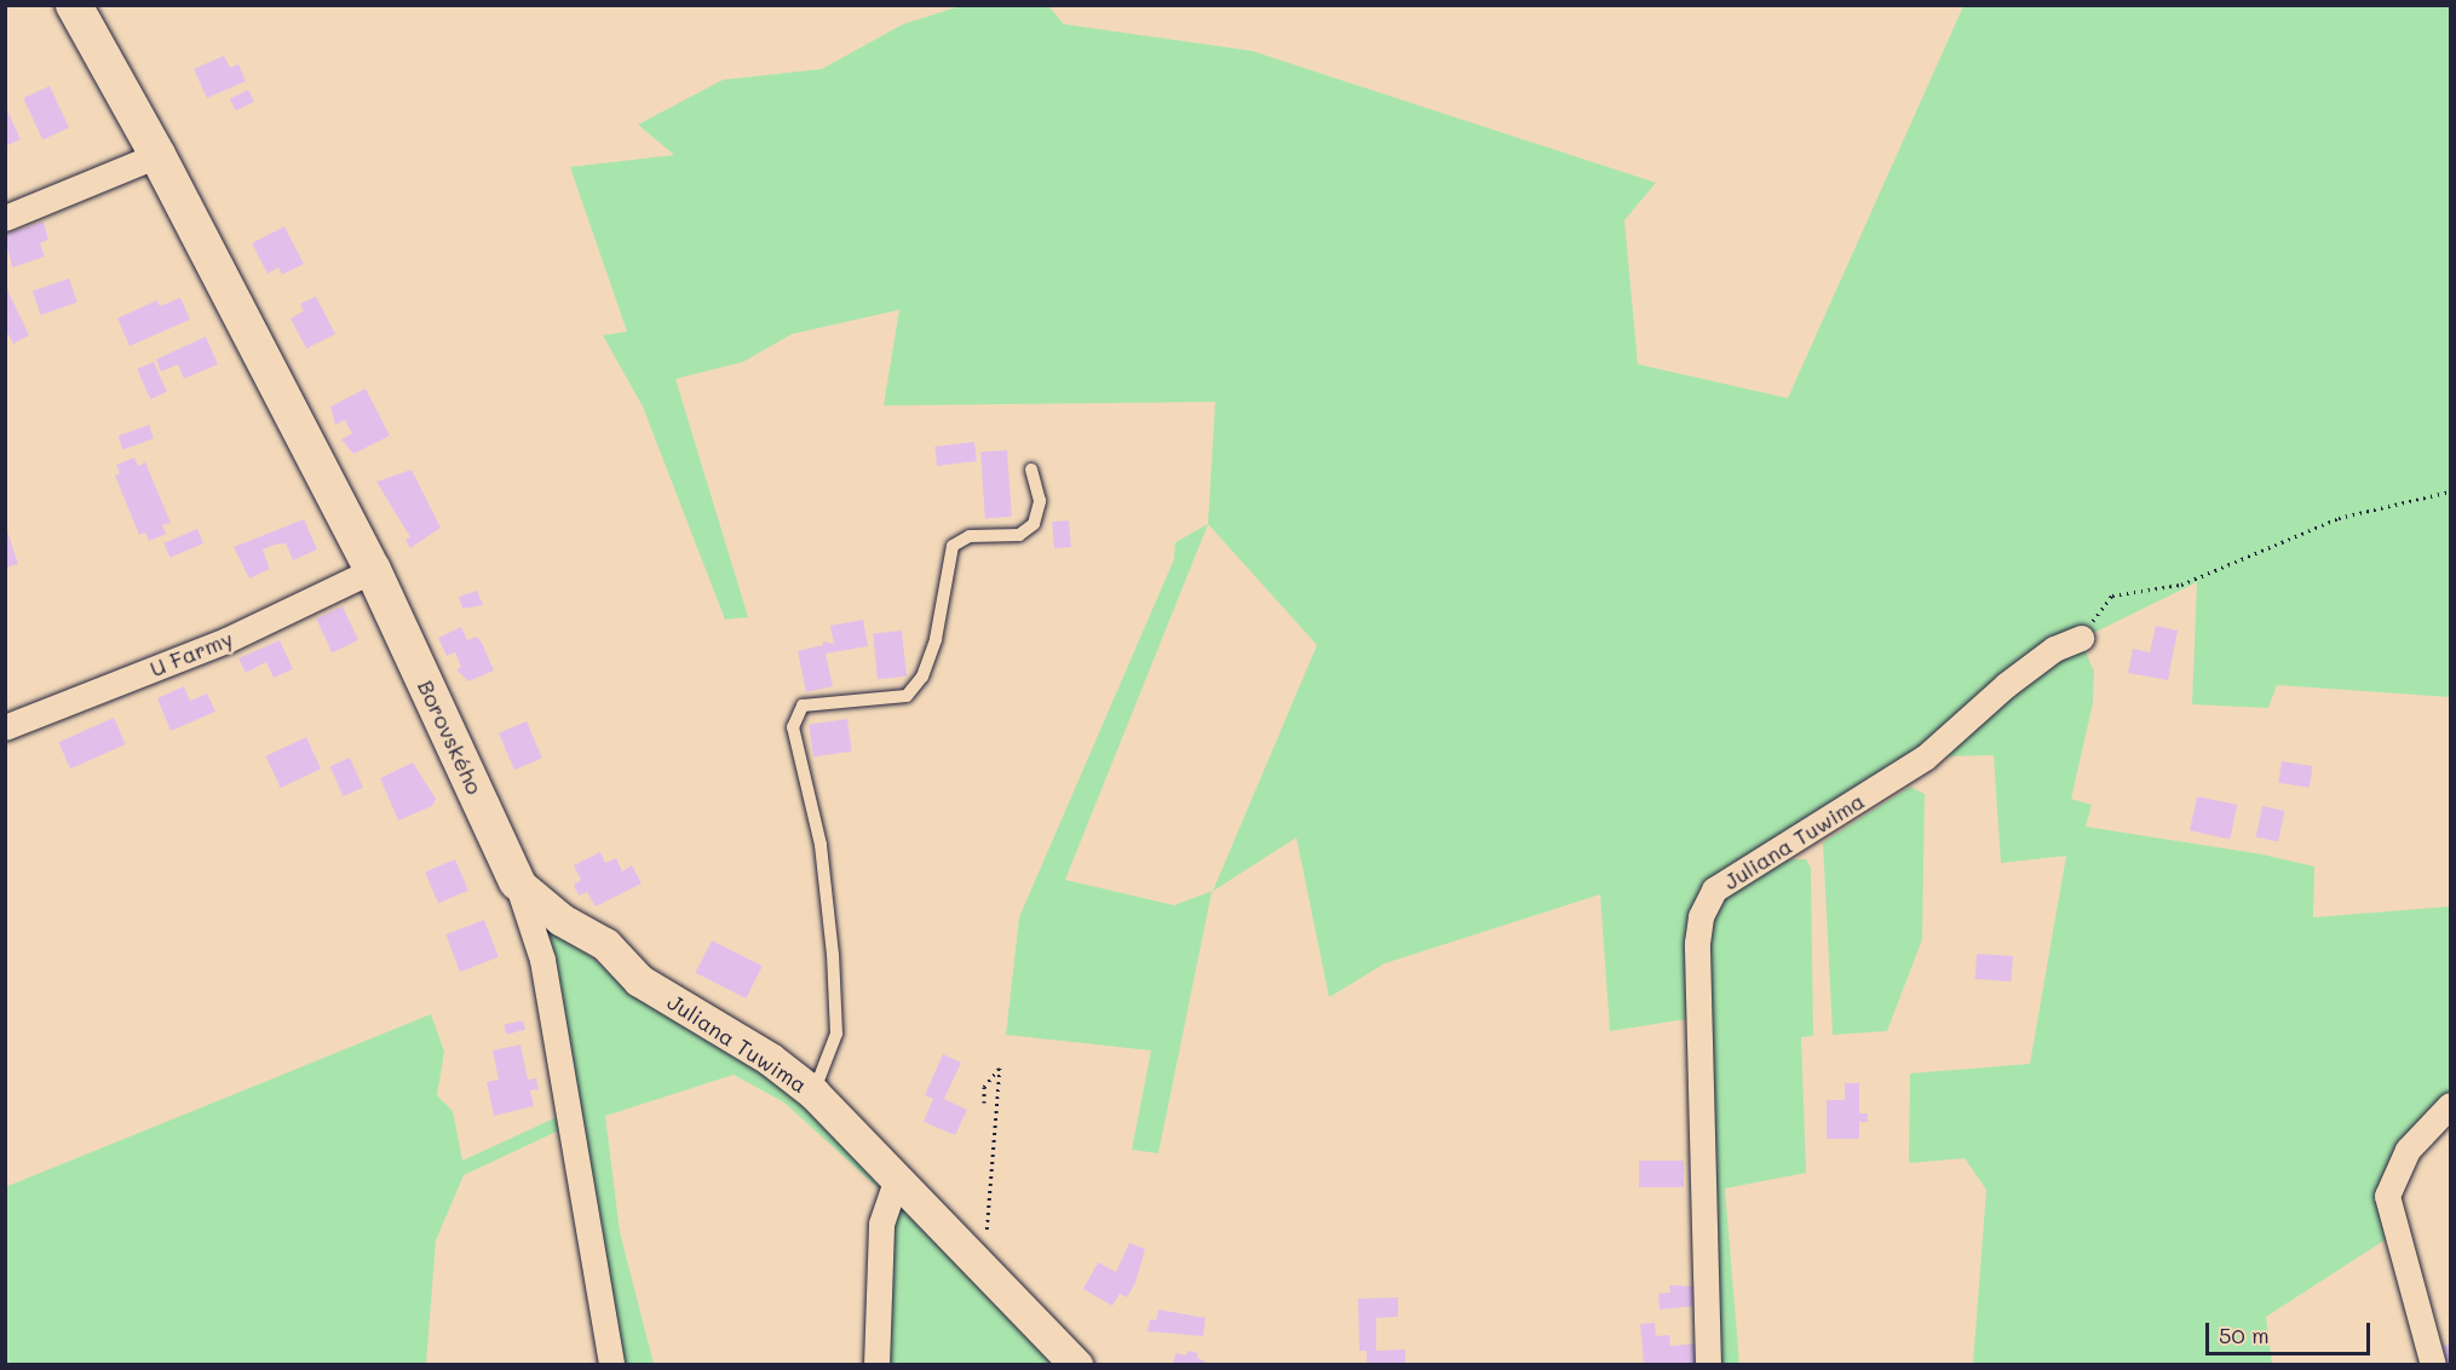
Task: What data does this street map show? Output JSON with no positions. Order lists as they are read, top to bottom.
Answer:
{
  "streets": {
    "main road": ["Borovského"],
    "street": ["U Farmy", "Juliana Tuwima"]
  },
  "crossings": [
    ["U Farmy", "Borovského"],
    ["Borovského", "Juliana Tuwima"]
  ],
  "scale_bar": "50 m"
}
